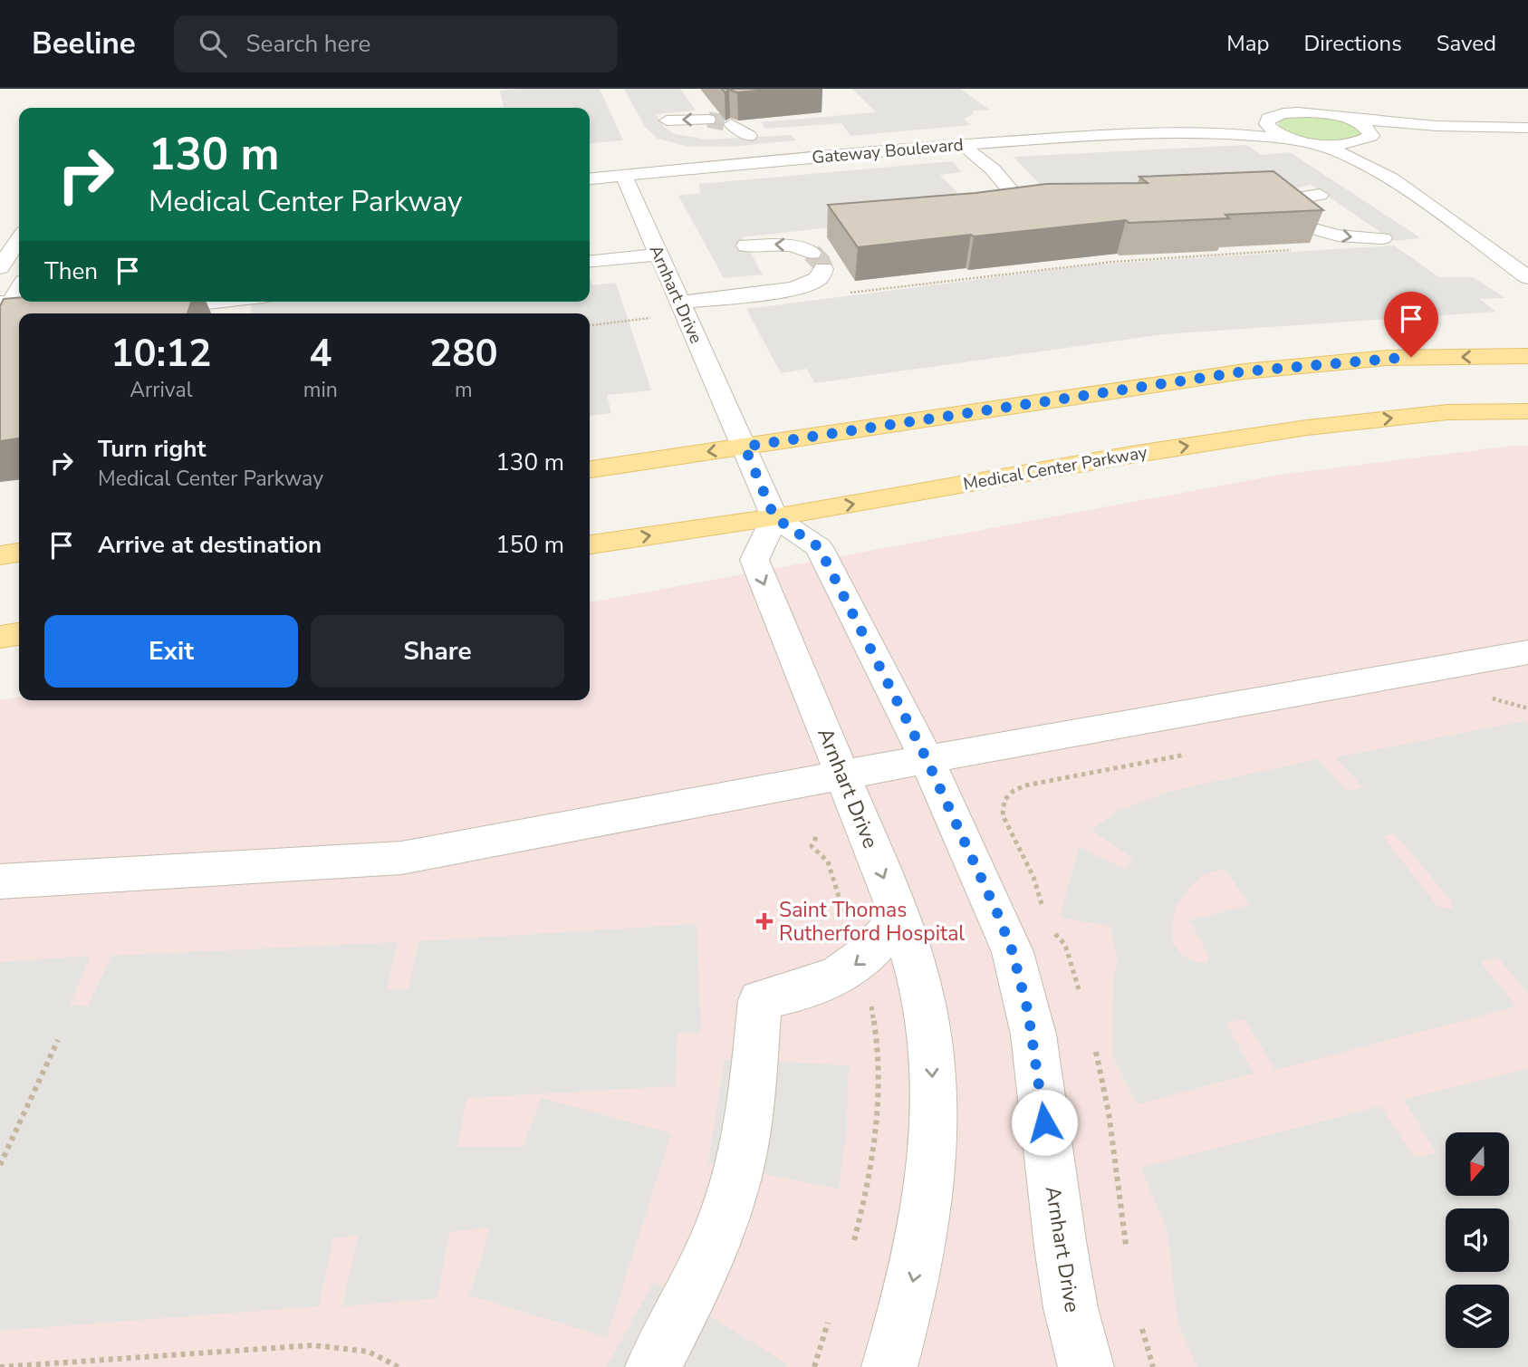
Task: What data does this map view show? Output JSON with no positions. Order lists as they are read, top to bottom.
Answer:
{
  "streets": {
    "main road": ["Medical Center Parkway"],
    "street": ["Gateway Boulevard", "Arnhart Drive"]
  },
  "crossings": [
    ["Gateway Boulevard", "Arnhart Drive"],
    ["Arnhart Drive", "Medical Center Parkway"]
  ],
  "places": {
    "health": ["Saint Thomas Rutherford Hospital"]
  },
  "north": "bottom",
  "page": {
    "header": "Beeline",
    "search": "Search here",
    "nav": ["Map", "Directions", "Saved"],
    "turn": ["130 m", "Medical Center Parkway"],
    "then": "Then",
    "eta": [
      "10:12",
      "Arrival",
      "4",
      "min",
      "280",
      "m"
    ],
    "list": [
      {
        "name": "Turn right",
        "note": "Medical Center Parkway",
        "value": "130 m"
      },
      {
        "name": "Arrive at destination",
        "value": "150 m"
      }
    ],
    "buttons": ["Exit", "Share"]
  }
}
